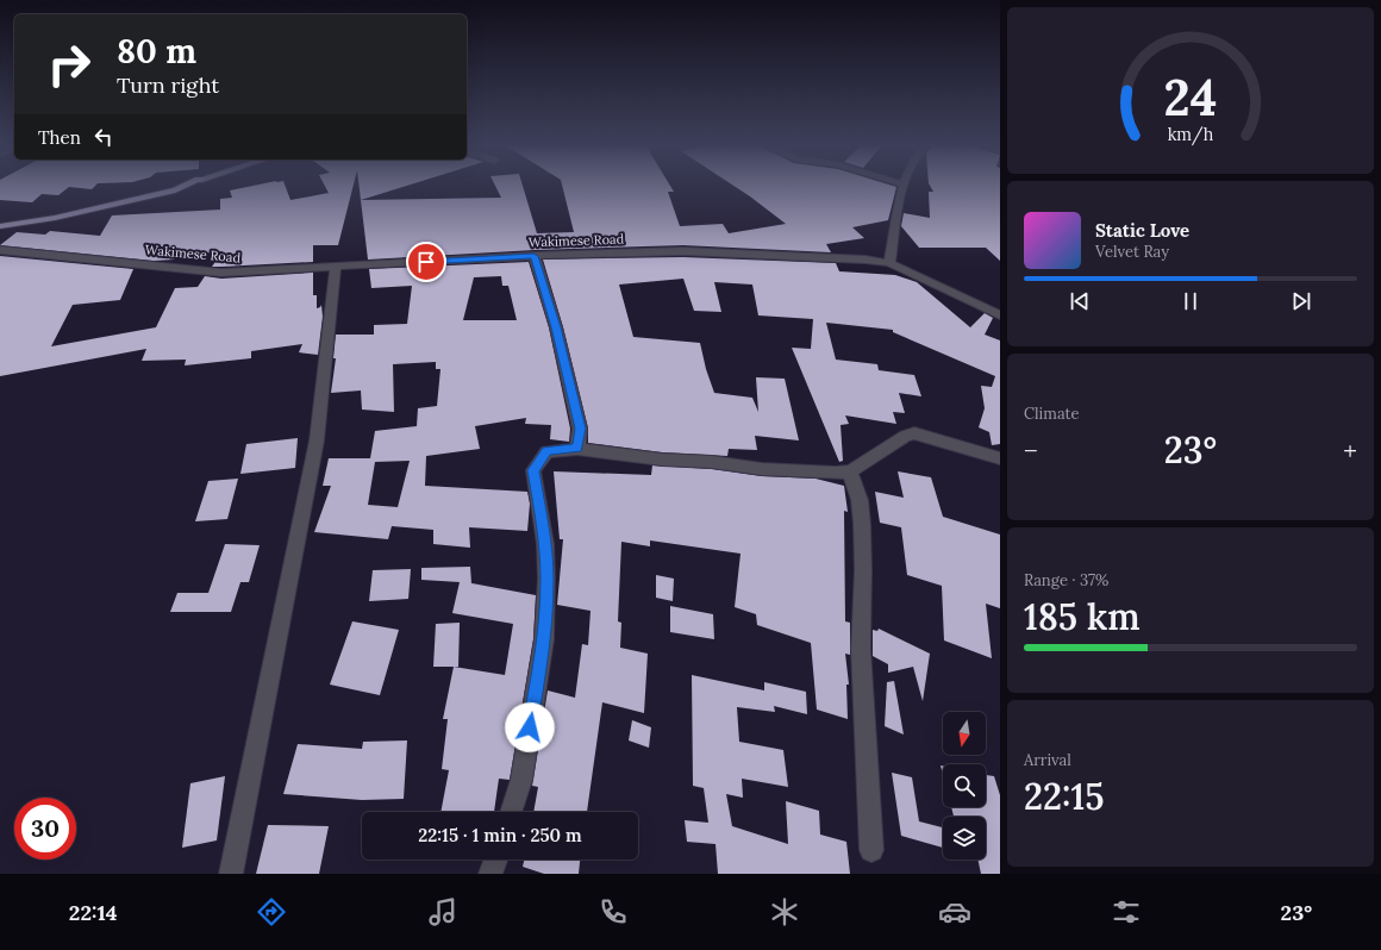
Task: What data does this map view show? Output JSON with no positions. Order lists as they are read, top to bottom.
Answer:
{
  "streets": {
    "street": ["Wakimese Road"]
  },
  "north": "bottom",
  "page": {
    "turn": ["80 m", "Turn right"],
    "then": "Then",
    "song": ["Static Love", "Velvet Ray"],
    "tile": [
      "Climate",
      ["Range · 37%", "185 km"],
      ["Arrival", "22:15"]
    ],
    "heat": ["−", "23°", "+"],
    "limit": "30",
    "trip": "22:15 · 1 min · 250 m",
    "tabs": ["22:14", "23°"],
    "gauge": ["24", "km/h"]
  }
}
